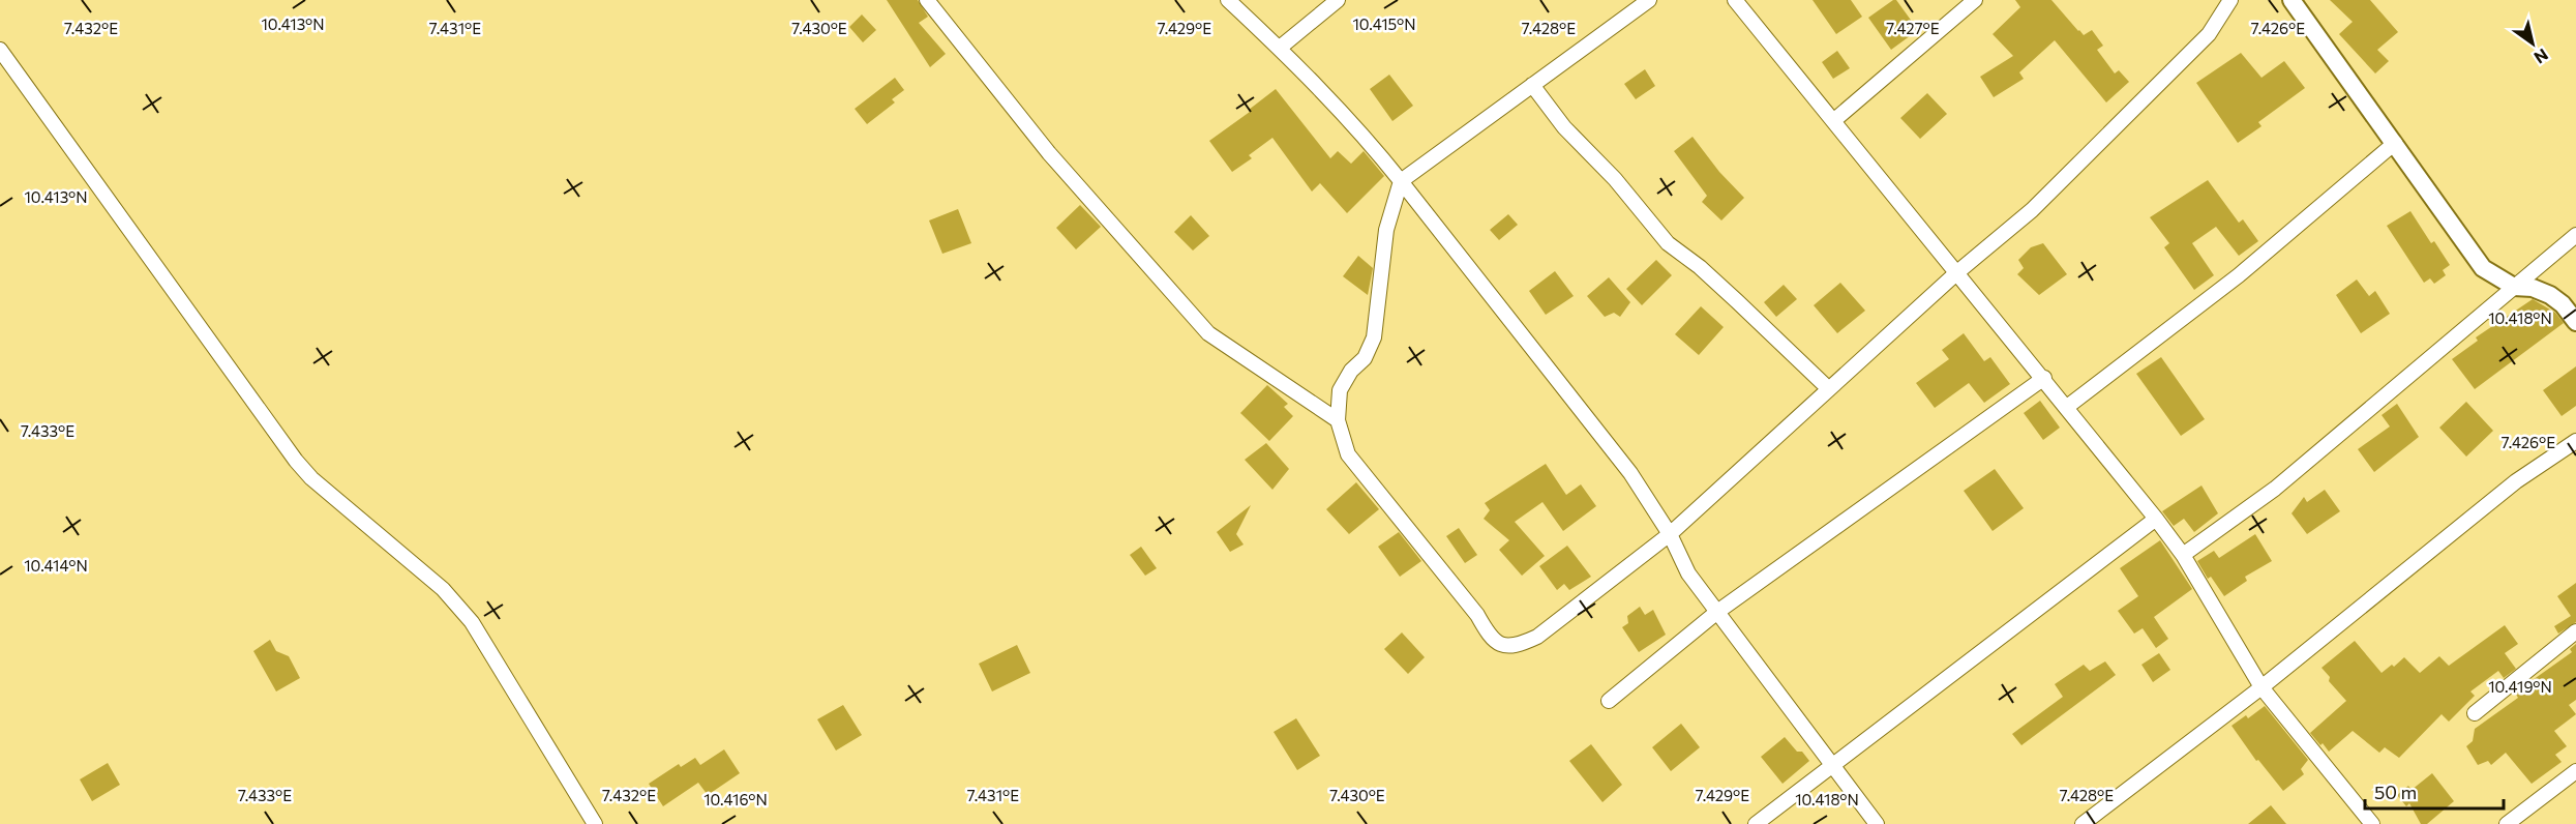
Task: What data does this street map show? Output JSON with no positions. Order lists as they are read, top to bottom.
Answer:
{
  "scale_bar": "50 m",
  "north": "bottom right",
  "coordinates": [
    "10.413°N",
    "10.415°N",
    "7.432°E",
    "7.431°E",
    "7.430°E",
    "7.429°E",
    "7.428°E",
    "7.427°E",
    "7.426°E",
    "10.418°N",
    "7.433°E",
    "10.414°N",
    "10.419°N",
    "10.416°N"
  ]
}
